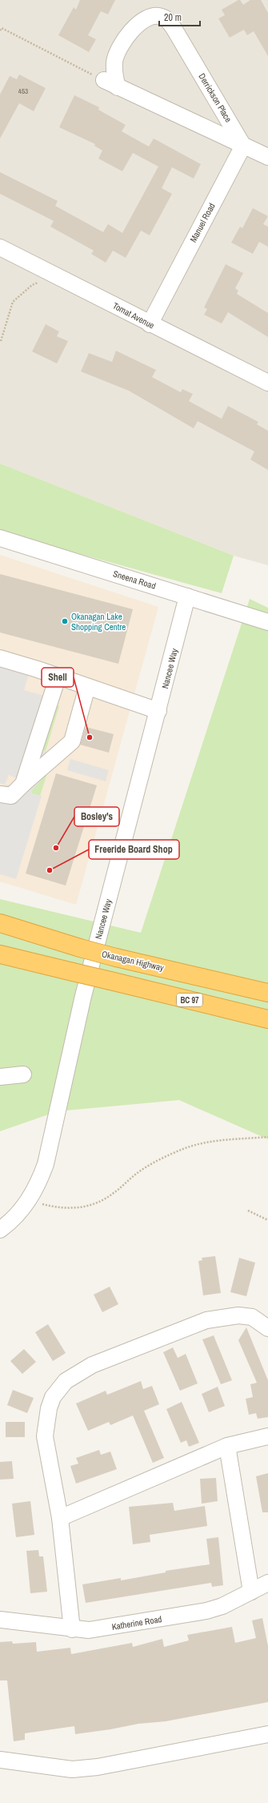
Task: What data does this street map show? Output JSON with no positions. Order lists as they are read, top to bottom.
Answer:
{
  "streets": {
    "highway": ["Okanagan Highway", "BC 97"],
    "street": [
      "Derrickson Place",
      "Manuel Road",
      "Tomat Avenue",
      "Sneena Road",
      "Nancee Way",
      "Katherine Road"
    ]
  },
  "crossings": [
    ["Derrickson Place", "Manuel Road"],
    ["Manuel Road", "Tomat Avenue"],
    ["Sneena Road", "Nancee Way"]
  ],
  "places": [
    "Okanagan Lake Shopping Centre",
    "Shell",
    "Bosley's",
    "Freeride Board Shop"
  ],
  "house_numbers": ["453"],
  "scale_bar": "20 m"
}
